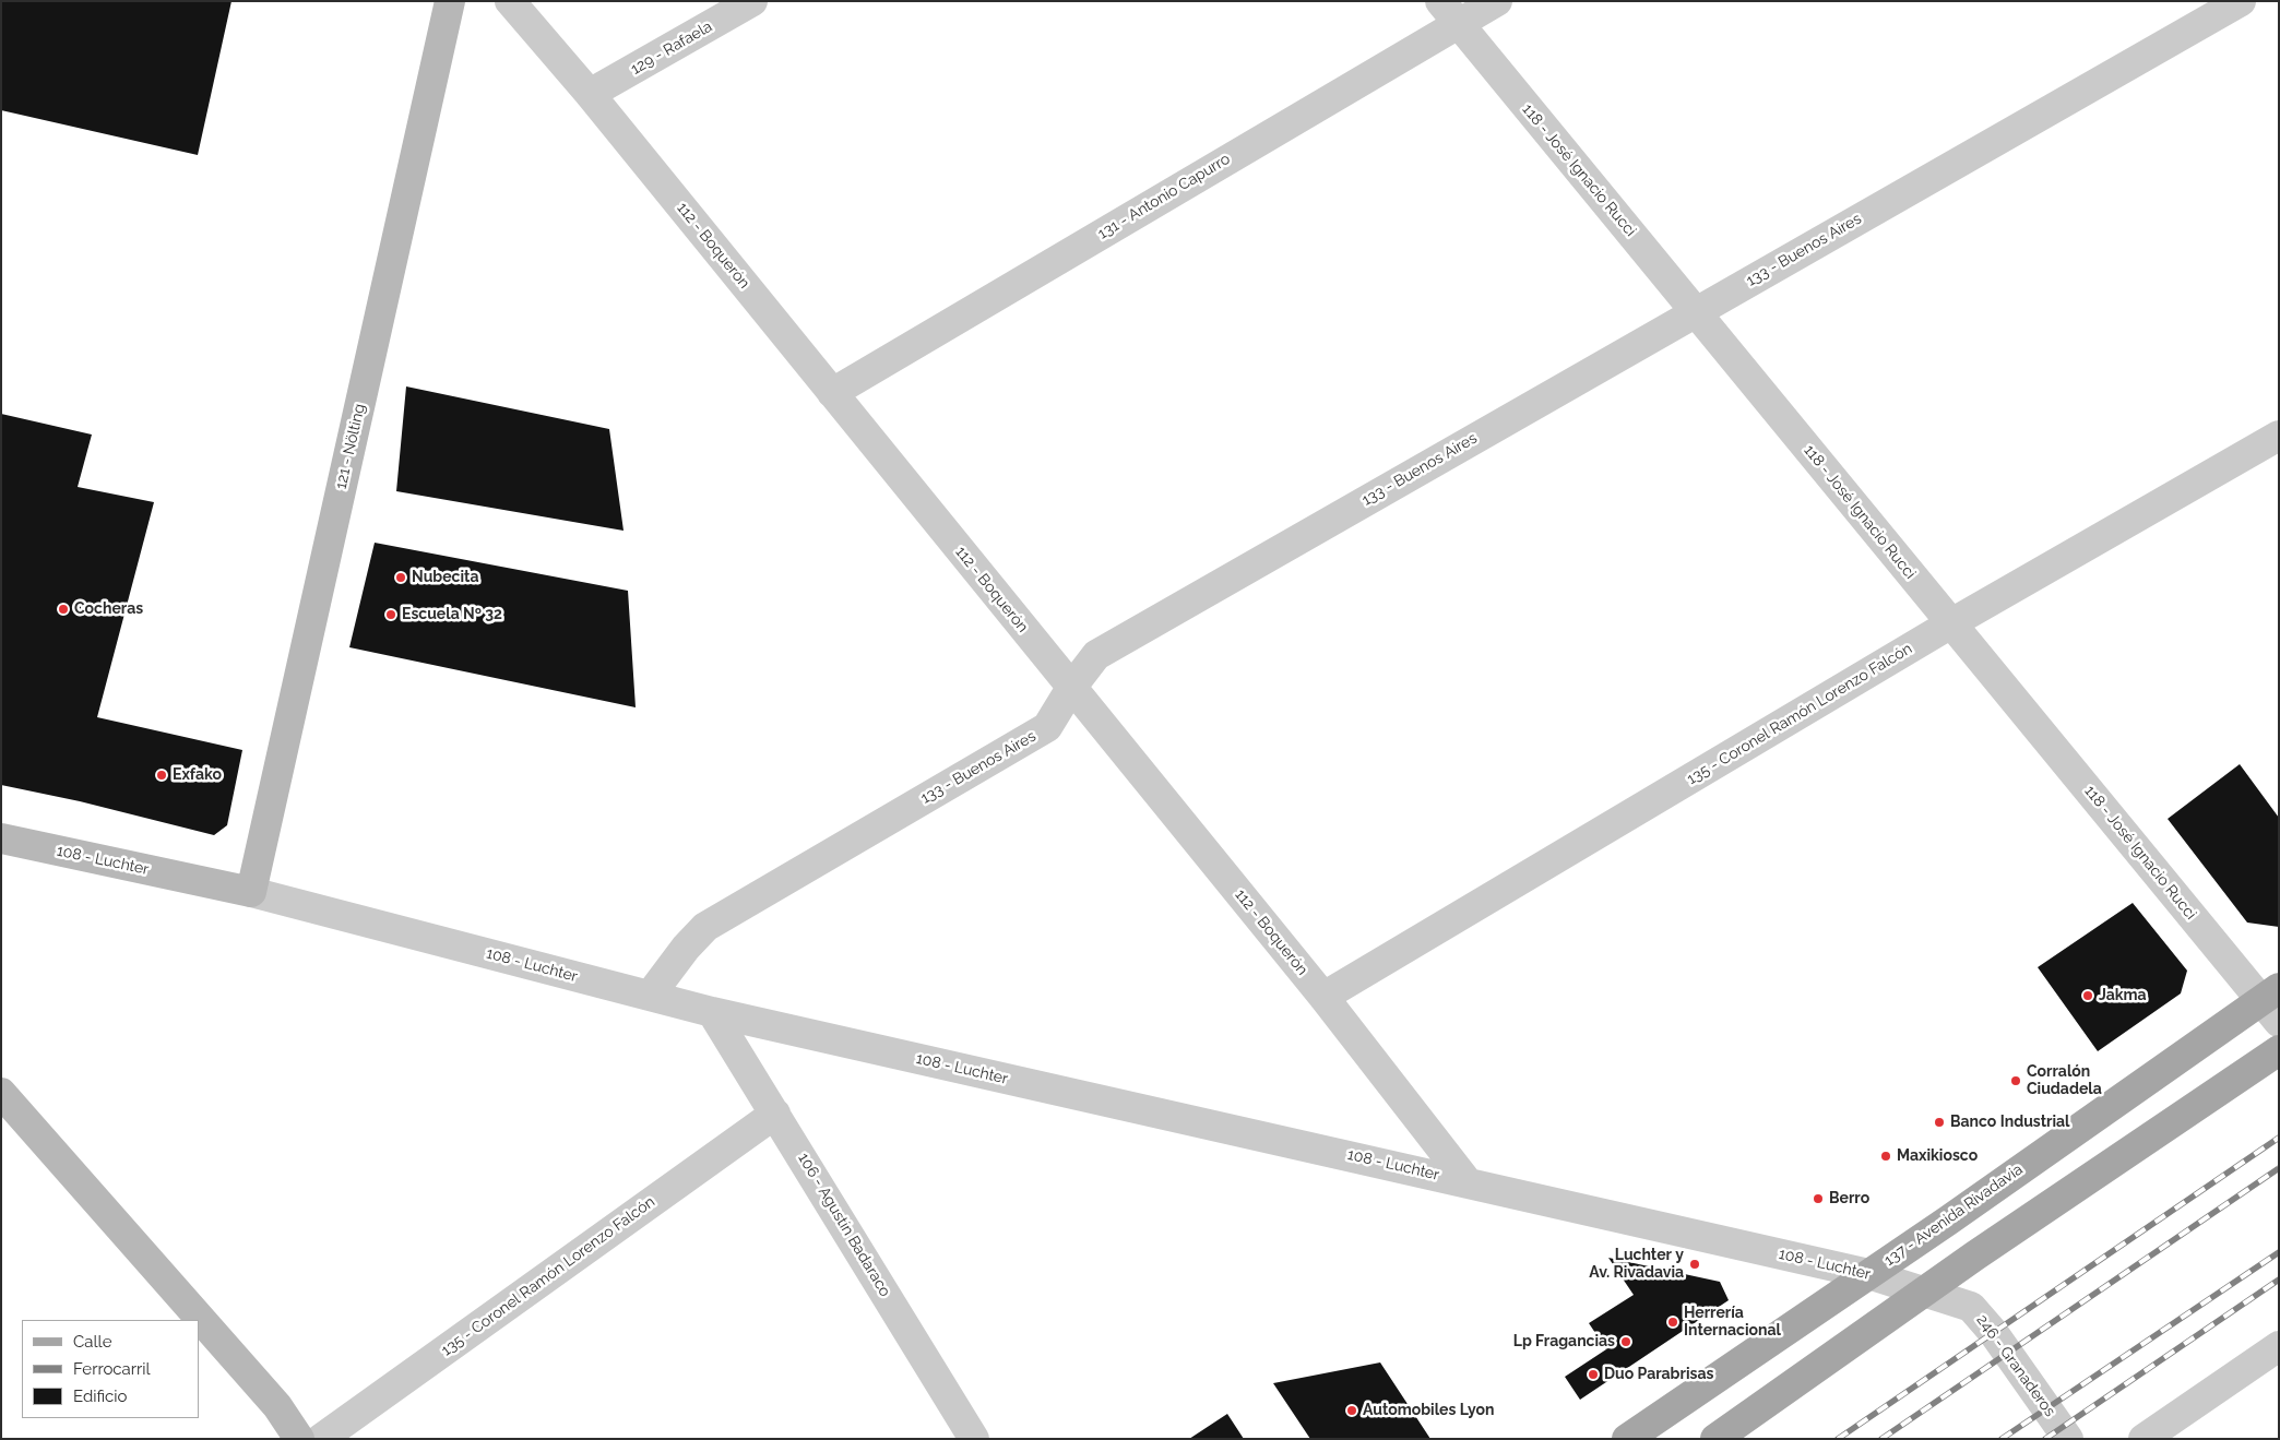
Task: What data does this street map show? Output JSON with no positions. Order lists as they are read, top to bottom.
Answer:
{
  "streets": {
    "main road": ["137 - Avenida Rivadavia"],
    "street": [
      "129 - Rafaela",
      "118 - José Ignacio Rucci",
      "131 - Antonio Capurro",
      "112 - Boquerón",
      "133 - Buenos Aires",
      "121 - Nölting",
      "135 - Coronel Ramón Lorenzo Falcón",
      "108 - Luchter",
      "106 - Agustín Badaraco",
      "246 - Granaderos"
    ]
  },
  "crossings": [
    ["129 - Rafaela", "112 - Boquerón"],
    ["118 - José Ignacio Rucci", "131 - Antonio Capurro"],
    ["118 - José Ignacio Rucci", "133 - Buenos Aires"],
    ["118 - José Ignacio Rucci", "135 - Coronel Ramón Lorenzo Falcón"],
    ["118 - José Ignacio Rucci", "137 - Avenida Rivadavia"],
    ["131 - Antonio Capurro", "112 - Boquerón"],
    ["112 - Boquerón", "133 - Buenos Aires"],
    ["112 - Boquerón", "135 - Coronel Ramón Lorenzo Falcón"],
    ["112 - Boquerón", "108 - Luchter"],
    ["133 - Buenos Aires", "108 - Luchter"],
    ["121 - Nölting", "108 - Luchter"],
    ["135 - Coronel Ramón Lorenzo Falcón", "106 - Agustín Badaraco"],
    ["108 - Luchter", "137 - Avenida Rivadavia"],
    ["108 - Luchter", "106 - Agustín Badaraco"],
    ["108 - Luchter", "246 - Granaderos"]
  ],
  "places": [
    "Nubecita",
    "Cocheras",
    "Escuela Nº 32",
    "Exfako",
    "Jakma",
    "Corralón Ciudadela",
    "Banco Industrial",
    "Maxikiosco",
    "Berro",
    "Luchter y Av. Rivadavia",
    "Herrería Internacional",
    "Lp Fragancias",
    "Duo Parabrisas",
    "Automobiles Lyon"
  ],
  "legend": ["Calle", "Ferrocarril", "Edificio"]
}
